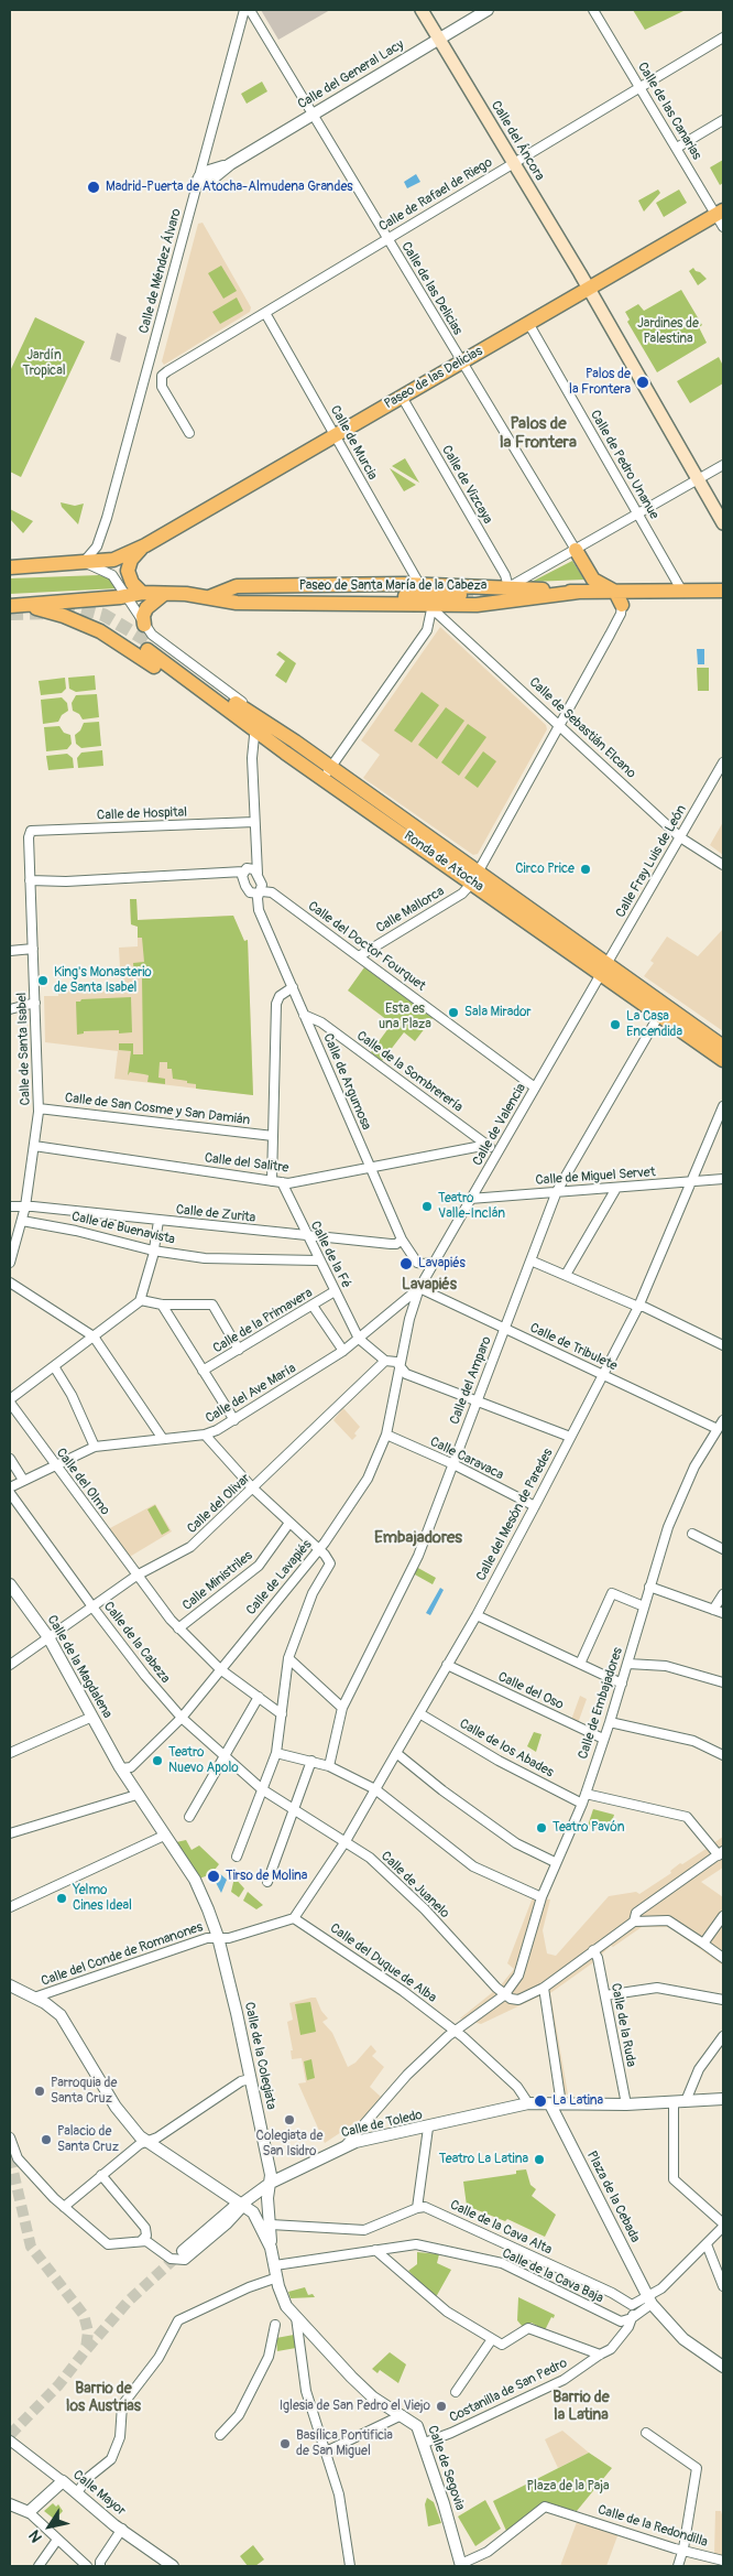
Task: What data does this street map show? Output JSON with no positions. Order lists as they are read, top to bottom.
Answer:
{
  "streets": {
    "main road": [
      "Calle del Áncora",
      "Paseo de las Delicias",
      "Paseo de Santa María de la Cabeza",
      "Ronda de Atocha"
    ],
    "street": [
      "Calle del General Lacy",
      "Calle de las Canarias",
      "Calle de Rafael de Riego",
      "Calle de Méndez Álvaro",
      "Calle de las Delicias",
      "Calle de Murcia",
      "Calle de Pedro Unanue",
      "Calle de Vizcaya",
      "Calle de Sebastián Elcano",
      "Calle de Hospital",
      "Calle Fray Luis de León",
      "Calle Mallorca",
      "Calle del Doctor Fourquet",
      "Calle de Santa Isabel",
      "Calle de la Sombrerería",
      "Calle de Argumosa",
      "Calle de San Cosme y San Damián",
      "Calle de Valencia",
      "Calle del Salitre",
      "Calle de Miguel Servet",
      "Calle de Zurita",
      "Calle de Buenavista",
      "Calle de la Fé",
      "Calle de la Primavera",
      "Calle de Tribulete",
      "Calle del Amparo",
      "Calle del Ave María",
      "Calle Caravaca",
      "Calle del Olmo",
      "Calle del Olivar",
      "Calle del Mesón de Paredes",
      "Calle de Lavapiés",
      "Calle Ministriles",
      "Calle de la Cabeza",
      "Calle de la Magdalena",
      "Calle del Oso",
      "Calle de Embajadores",
      "Calle de los Abades",
      "Calle de Juanelo",
      "Calle del Conde de Romanones",
      "Calle del Duque de Alba",
      "Calle de la Ruda",
      "Calle de la Colegiata",
      "Calle de Toledo",
      "Plaza de la Cebada",
      "Calle de la Cava Alta",
      "Calle de la Cava Baja",
      "Costanilla de San Pedro",
      "Calle de Segovia",
      "Calle Mayor",
      "Calle de la Redondilla"
    ]
  },
  "crossings": [
    ["Calle del General Lacy", "Calle del Áncora"],
    ["Calle del General Lacy", "Calle de Méndez Álvaro"],
    ["Calle del General Lacy", "Calle de las Delicias"],
    ["Calle de las Canarias", "Calle de Rafael de Riego"],
    ["Calle de las Canarias", "Paseo de las Delicias"],
    ["Calle del Áncora", "Calle de Rafael de Riego"],
    ["Calle del Áncora", "Paseo de las Delicias"],
    ["Calle de Rafael de Riego", "Calle de las Delicias"],
    ["Calle de Rafael de Riego", "Calle de Murcia"],
    ["Calle de Méndez Álvaro", "Paseo de las Delicias"],
    ["Calle de Méndez Álvaro", "Ronda de Atocha"],
    ["Calle de las Delicias", "Paseo de las Delicias"],
    ["Paseo de las Delicias", "Calle de Murcia"],
    ["Paseo de las Delicias", "Calle de Pedro Unanue"],
    ["Paseo de las Delicias", "Calle de Vizcaya"],
    ["Paseo de las Delicias", "Ronda de Atocha"],
    ["Calle de Murcia", "Paseo de Santa María de la Cabeza"],
    ["Calle de Pedro Unanue", "Paseo de Santa María de la Cabeza"],
    ["Calle de Vizcaya", "Paseo de Santa María de la Cabeza"],
    ["Paseo de Santa María de la Cabeza", "Calle de Sebastián Elcano"],
    ["Paseo de Santa María de la Cabeza", "Ronda de Atocha"],
    ["Calle de Sebastián Elcano", "Calle Fray Luis de León"],
    ["Calle de Hospital", "Calle de Santa Isabel"],
    ["Ronda de Atocha", "Calle Fray Luis de León"],
    ["Ronda de Atocha", "Calle Mallorca"],
    ["Ronda de Atocha", "Calle de Valencia"],
    ["Calle Fray Luis de León", "Calle de Valencia"],
    ["Calle Mallorca", "Calle del Doctor Fourquet"],
    ["Calle del Doctor Fourquet", "Calle de Argumosa"],
    ["Calle del Doctor Fourquet", "Calle de Valencia"],
    ["Calle de Santa Isabel", "Calle de San Cosme y San Damián"],
    ["Calle de Santa Isabel", "Calle del Salitre"],
    ["Calle de Santa Isabel", "Calle de Zurita"],
    ["Calle de Santa Isabel", "Calle de Buenavista"],
    ["Calle de la Sombrerería", "Calle de Argumosa"],
    ["Calle de la Sombrerería", "Calle de Valencia"],
    ["Calle de la Sombrerería", "Calle del Salitre"],
    ["Calle de Argumosa", "Calle de Valencia"],
    ["Calle de Argumosa", "Calle del Salitre"],
    ["Calle de Argumosa", "Calle de Zurita"],
    ["Calle de Valencia", "Calle de Miguel Servet"],
    ["Calle de Valencia", "Calle de Tribulete"],
    ["Calle de Valencia", "Calle del Ave María"],
    ["Calle de Valencia", "Calle de Lavapiés"],
    ["Calle del Salitre", "Calle de la Fé"],
    ["Calle de Miguel Servet", "Calle del Amparo"],
    ["Calle de Miguel Servet", "Calle del Mesón de Paredes"],
    ["Calle de Zurita", "Calle de la Fé"],
    ["Calle de Buenavista", "Calle de la Fé"],
    ["Calle de la Fé", "Calle de la Primavera"],
    ["Calle de la Fé", "Calle del Ave María"],
    ["Calle de Tribulete", "Calle del Amparo"],
    ["Calle de Tribulete", "Calle del Ave María"],
    ["Calle de Tribulete", "Calle del Mesón de Paredes"],
    ["Calle de Tribulete", "Calle de Lavapiés"],
    ["Calle de Tribulete", "Calle de Embajadores"],
    ["Calle del Amparo", "Calle Caravaca"],
    ["Calle del Ave María", "Calle del Olmo"],
    ["Calle del Ave María", "Calle de Lavapiés"],
    ["Calle Caravaca", "Calle del Mesón de Paredes"],
    ["Calle Caravaca", "Calle de Lavapiés"],
    ["Calle del Olmo", "Calle del Olivar"],
    ["Calle del Olmo", "Calle de Lavapiés"],
    ["Calle del Olmo", "Calle Ministriles"],
    ["Calle del Olivar", "Calle de la Cabeza"],
    ["Calle del Olivar", "Calle de la Magdalena"],
    ["Calle del Mesón de Paredes", "Calle del Oso"],
    ["Calle del Mesón de Paredes", "Calle de los Abades"],
    ["Calle del Mesón de Paredes", "Calle de Juanelo"],
    ["Calle del Mesón de Paredes", "Calle del Conde de Romanones"],
    ["Calle del Mesón de Paredes", "Calle del Duque de Alba"],
    ["Calle de Lavapiés", "Calle de la Cabeza"],
    ["Calle de Lavapiés", "Calle de la Magdalena"],
    ["Calle de la Cabeza", "Calle de Juanelo"],
    ["Calle de la Magdalena", "Calle de la Colegiata"],
    ["Calle del Oso", "Calle de Embajadores"],
    ["Calle de Embajadores", "Calle de los Abades"],
    ["Calle de Embajadores", "Calle de Juanelo"],
    ["Calle de Embajadores", "Calle del Duque de Alba"],
    ["Calle de Embajadores", "Calle de Toledo"],
    ["Calle del Conde de Romanones", "Calle del Duque de Alba"],
    ["Calle del Conde de Romanones", "Calle de la Colegiata"],
    ["Calle del Duque de Alba", "Calle de Toledo"],
    ["Calle del Duque de Alba", "Plaza de la Cebada"],
    ["Calle de la Ruda", "Calle de Toledo"],
    ["Calle de la Colegiata", "Calle de Toledo"],
    ["Calle de la Colegiata", "Calle de Segovia"],
    ["Calle de Toledo", "Plaza de la Cebada"],
    ["Calle de la Cava Baja", "Costanilla de San Pedro"],
    ["Calle de la Cava Baja", "Calle de Segovia"],
    ["Costanilla de San Pedro", "Calle de Segovia"]
  ],
  "districts": [
    "Palos de la Frontera",
    "Lavapiés",
    "Embajadores",
    "Barrio de los Austrias",
    "Barrio de la Latina"
  ],
  "parks": [
    "Jardines de Palestina",
    "Jardín Tropical",
    "Esta es una Plaza",
    "Plaza de la Paja"
  ],
  "places": [
    "Madrid-Puerta de Atocha-Almudena Grandes",
    "Palos de la Frontera",
    "Circo Price",
    "King's Monasterio de Santa Isabel",
    "Sala Mirador",
    "La Casa Encendida",
    "Teatro Valle-Inclán",
    "Lavapiés",
    "Teatro Nuevo Apolo",
    "Teatro Pavón",
    "Tirso de Molina",
    "Yelmo Cines Ideal",
    "Parroquia de Santa Cruz",
    "La Latina",
    "Colegiata de San Isidro",
    "Palacio de Santa Cruz",
    "Teatro La Latina",
    "Iglesia de San Pedro el Viejo",
    "Basílica Pontificia de San Miguel"
  ],
  "north": "bottom left"
}
